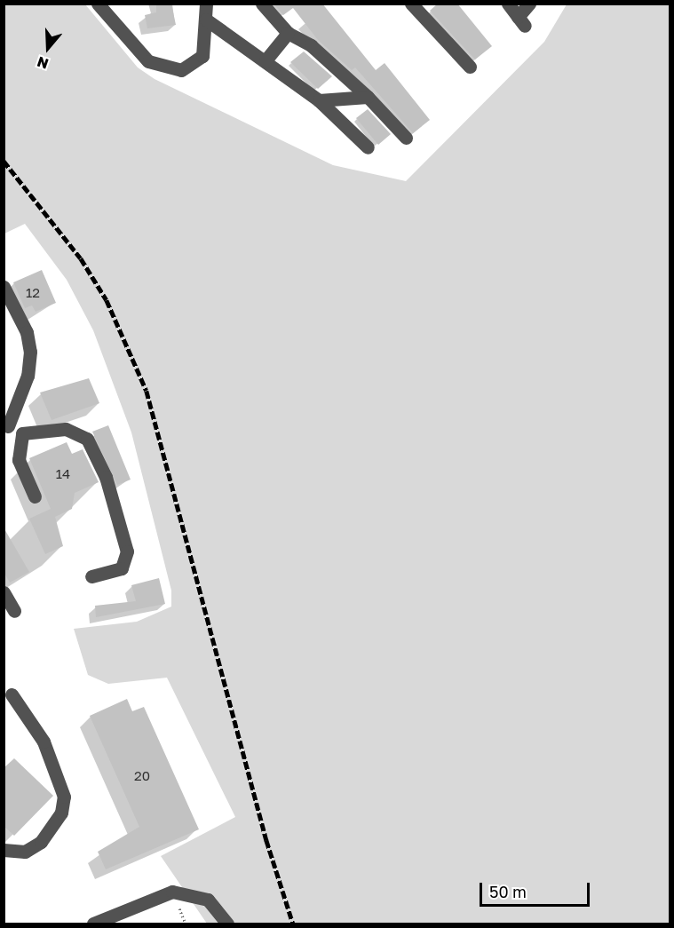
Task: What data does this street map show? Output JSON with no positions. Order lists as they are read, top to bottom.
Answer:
{
  "house_numbers": ["12", "14", "20"],
  "scale_bar": "50 m",
  "north": "bottom"
}
